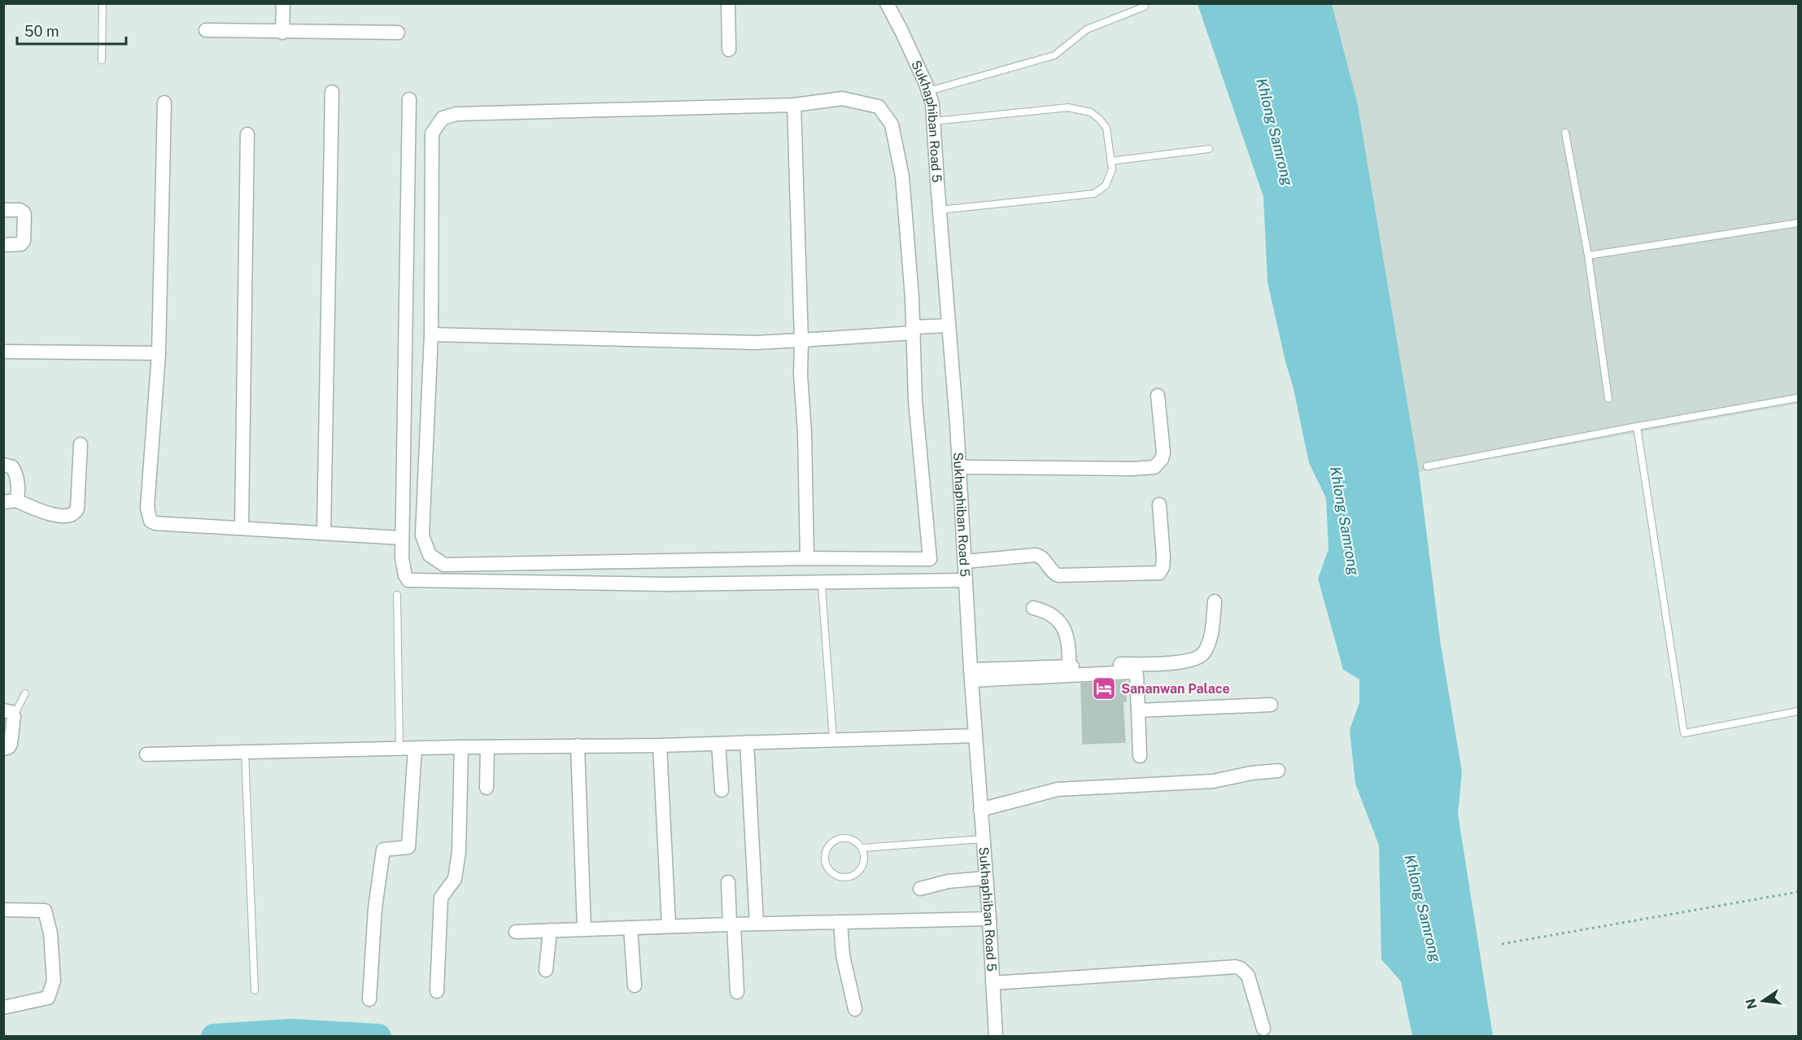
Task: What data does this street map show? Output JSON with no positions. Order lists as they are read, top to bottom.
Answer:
{
  "streets": {
    "street": ["Sukhaphiban Road 5"]
  },
  "water": ["Khlong Samrong"],
  "places": {
    "hotel": ["Sananwan Palace"]
  },
  "scale_bar": "50 m",
  "north": "left"
}
